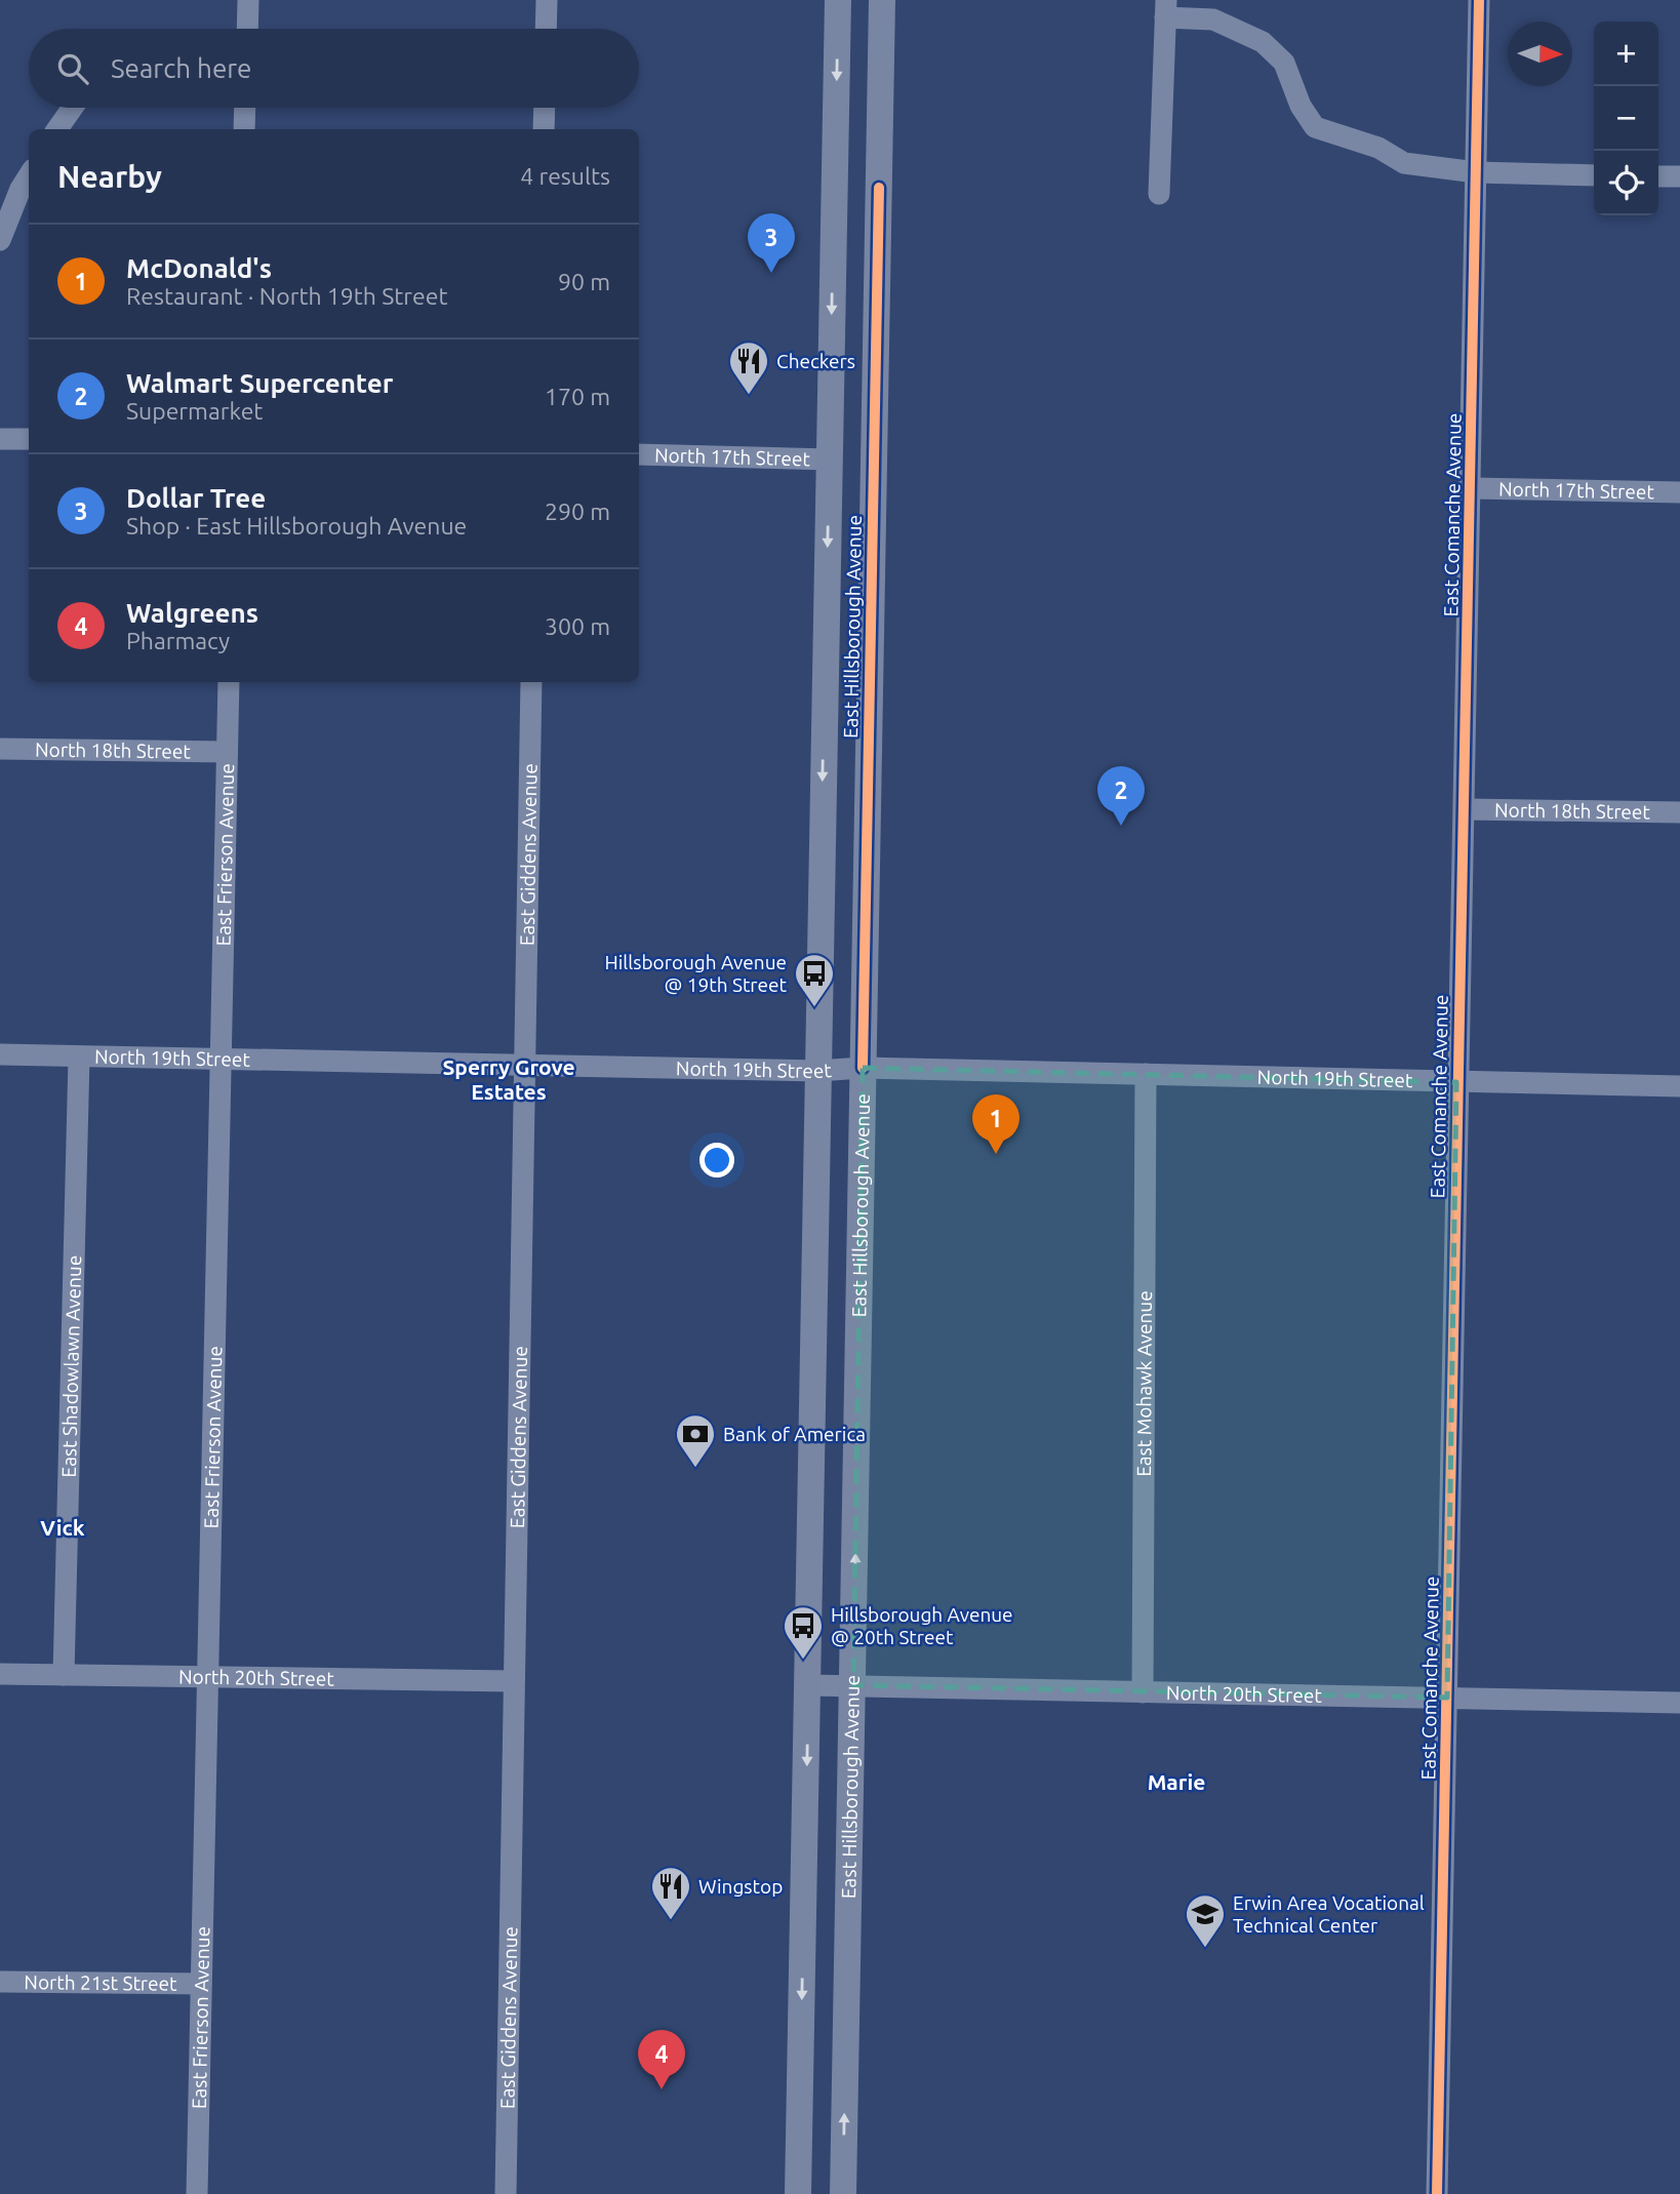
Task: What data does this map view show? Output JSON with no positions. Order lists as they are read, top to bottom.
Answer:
{
  "streets": {
    "main road": ["East Hillsborough Avenue"],
    "street": [
      "North 17th Street",
      "East Comanche Avenue",
      "North 18th Street",
      "East Frierson Avenue",
      "East Giddens Avenue",
      "North 19th Street",
      "East Shadowlawn Avenue",
      "East Mohawk Avenue",
      "North 20th Street",
      "North 21st Street"
    ]
  },
  "crossings": [
    ["North 17th Street", "East Comanche Avenue"],
    ["North 17th Street", "East Hillsborough Avenue"],
    ["East Comanche Avenue", "North 18th Street"],
    ["East Comanche Avenue", "North 19th Street"],
    ["East Comanche Avenue", "North 20th Street"],
    ["East Hillsborough Avenue", "North 19th Street"],
    ["East Hillsborough Avenue", "North 20th Street"],
    ["North 18th Street", "East Frierson Avenue"],
    ["East Frierson Avenue", "North 19th Street"],
    ["East Frierson Avenue", "North 20th Street"],
    ["East Frierson Avenue", "North 21st Street"],
    ["East Giddens Avenue", "North 19th Street"],
    ["East Giddens Avenue", "North 20th Street"],
    ["North 19th Street", "East Shadowlawn Avenue"],
    ["North 19th Street", "East Mohawk Avenue"],
    ["East Shadowlawn Avenue", "North 20th Street"],
    ["East Mohawk Avenue", "North 20th Street"]
  ],
  "districts": ["Sperry Grove Estates", "Vick", "Marie"],
  "places": {
    "restaurant": ["Checkers", "Wingstop"],
    "bus stop": ["Hillsborough Avenue @ 19th Street", "Hillsborough Avenue @ 20th Street"],
    "bank": ["Bank of America"],
    "school or university": ["Erwin Area Vocational Technical Center"]
  },
  "north": "right",
  "page": {
    "map_buttons": ["+", "−"],
    "search": "Search here",
    "heading": ["Nearby", "4 results"],
    "pins": [
      "3",
      "2",
      "1",
      "4"
    ],
    "list": [
      {
        "mark": "1",
        "name": "McDonald's",
        "note": "Restaurant · North 19th Street",
        "value": "90 m"
      },
      {
        "mark": "2",
        "name": "Walmart Supercenter",
        "note": "Supermarket",
        "value": "170 m"
      },
      {
        "mark": "3",
        "name": "Dollar Tree",
        "note": "Shop · East Hillsborough Avenue",
        "value": "290 m"
      },
      {
        "mark": "4",
        "name": "Walgreens",
        "note": "Pharmacy",
        "value": "300 m"
      }
    ]
  }
}
